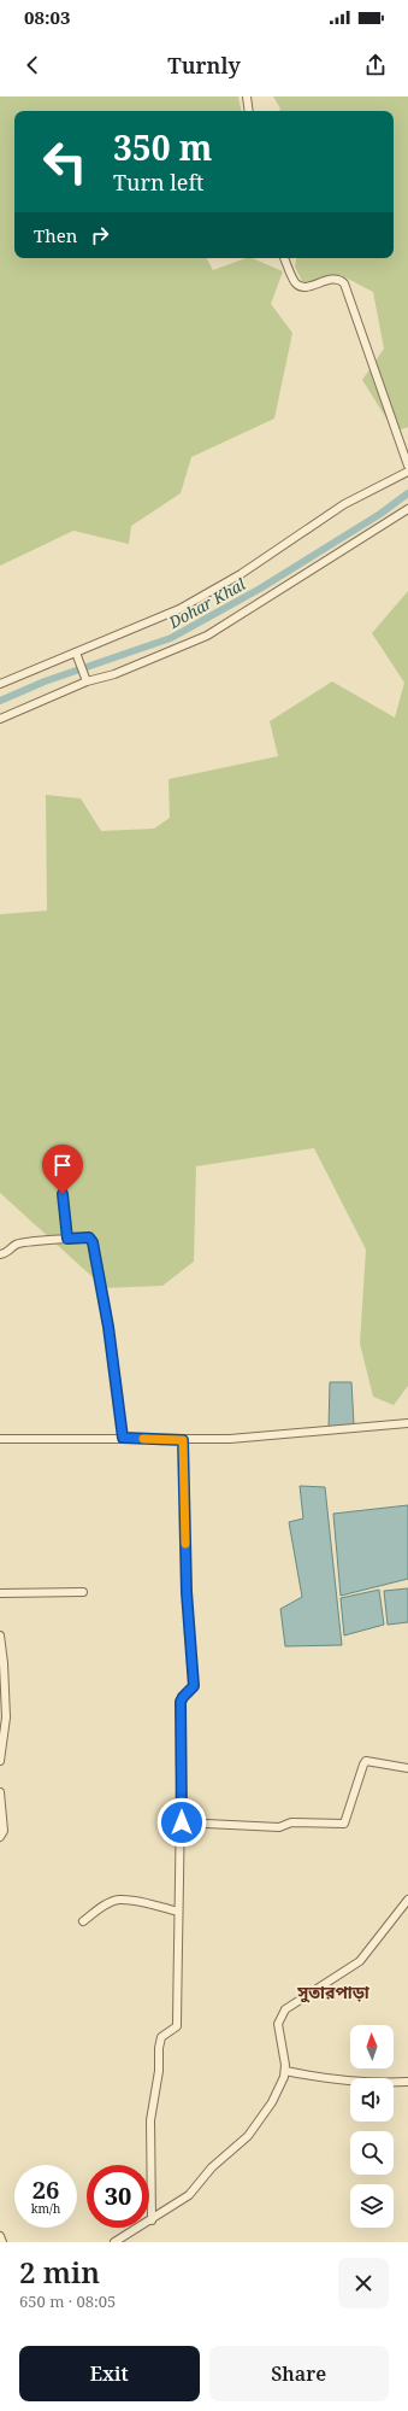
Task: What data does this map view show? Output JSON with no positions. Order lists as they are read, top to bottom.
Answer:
{
  "districts": ["সুতারপাড়া"],
  "water": ["Dohar Khal"],
  "north": "top",
  "page": {
    "status": "08:03",
    "header": "Turnly",
    "turn": ["350 m", "Turn left"],
    "then": "Then",
    "speed": "26 km/h",
    "limit": "30",
    "heading": ["2 min", "650 m · 08:05"],
    "buttons": ["Exit", "Share"]
  }
}
